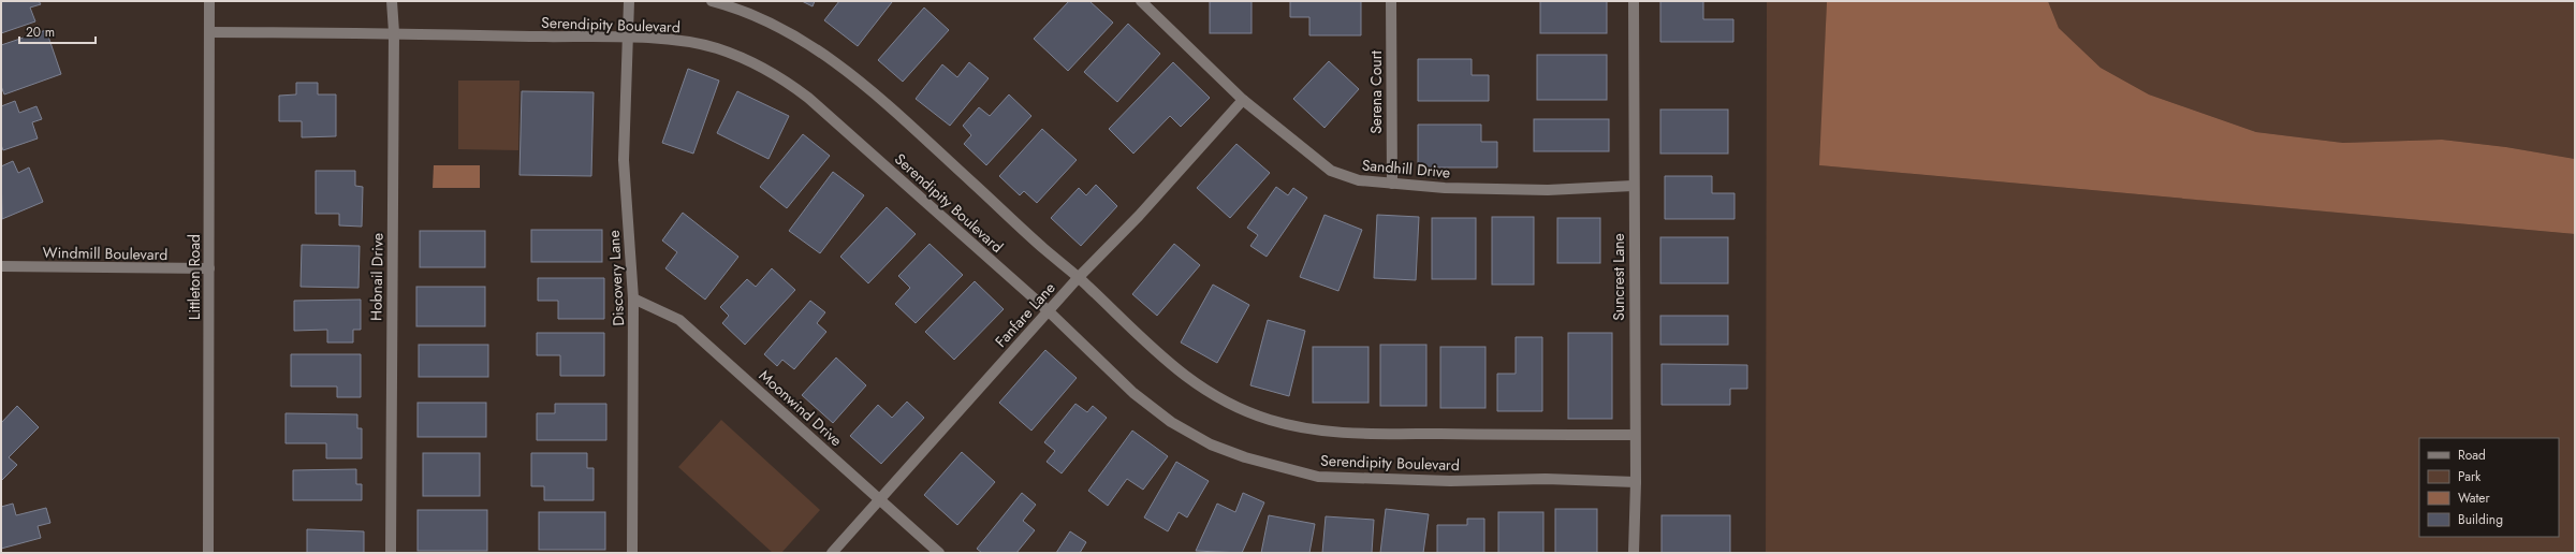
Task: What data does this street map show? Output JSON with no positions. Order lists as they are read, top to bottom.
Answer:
{
  "streets": {
    "street": [
      "Serendipity Boulevard",
      "Serena Court",
      "Sandhill Drive",
      "Windmill Boulevard",
      "Littleton Road",
      "Hobnail Drive",
      "Suncrest Lane",
      "Discovery Lane",
      "Fanfare Lane",
      "Moonwind Drive"
    ]
  },
  "crossings": [
    ["Serendipity Boulevard", "Littleton Road"],
    ["Serendipity Boulevard", "Hobnail Drive"],
    ["Serendipity Boulevard", "Suncrest Lane"],
    ["Serendipity Boulevard", "Discovery Lane"],
    ["Serendipity Boulevard", "Fanfare Lane"],
    ["Serena Court", "Sandhill Drive"],
    ["Sandhill Drive", "Suncrest Lane"],
    ["Sandhill Drive", "Fanfare Lane"],
    ["Windmill Boulevard", "Littleton Road"],
    ["Discovery Lane", "Moonwind Drive"],
    ["Fanfare Lane", "Moonwind Drive"]
  ],
  "legend": [
    "Road",
    "Park",
    "Water",
    "Building"
  ],
  "scale_bar": "20 m"
}
